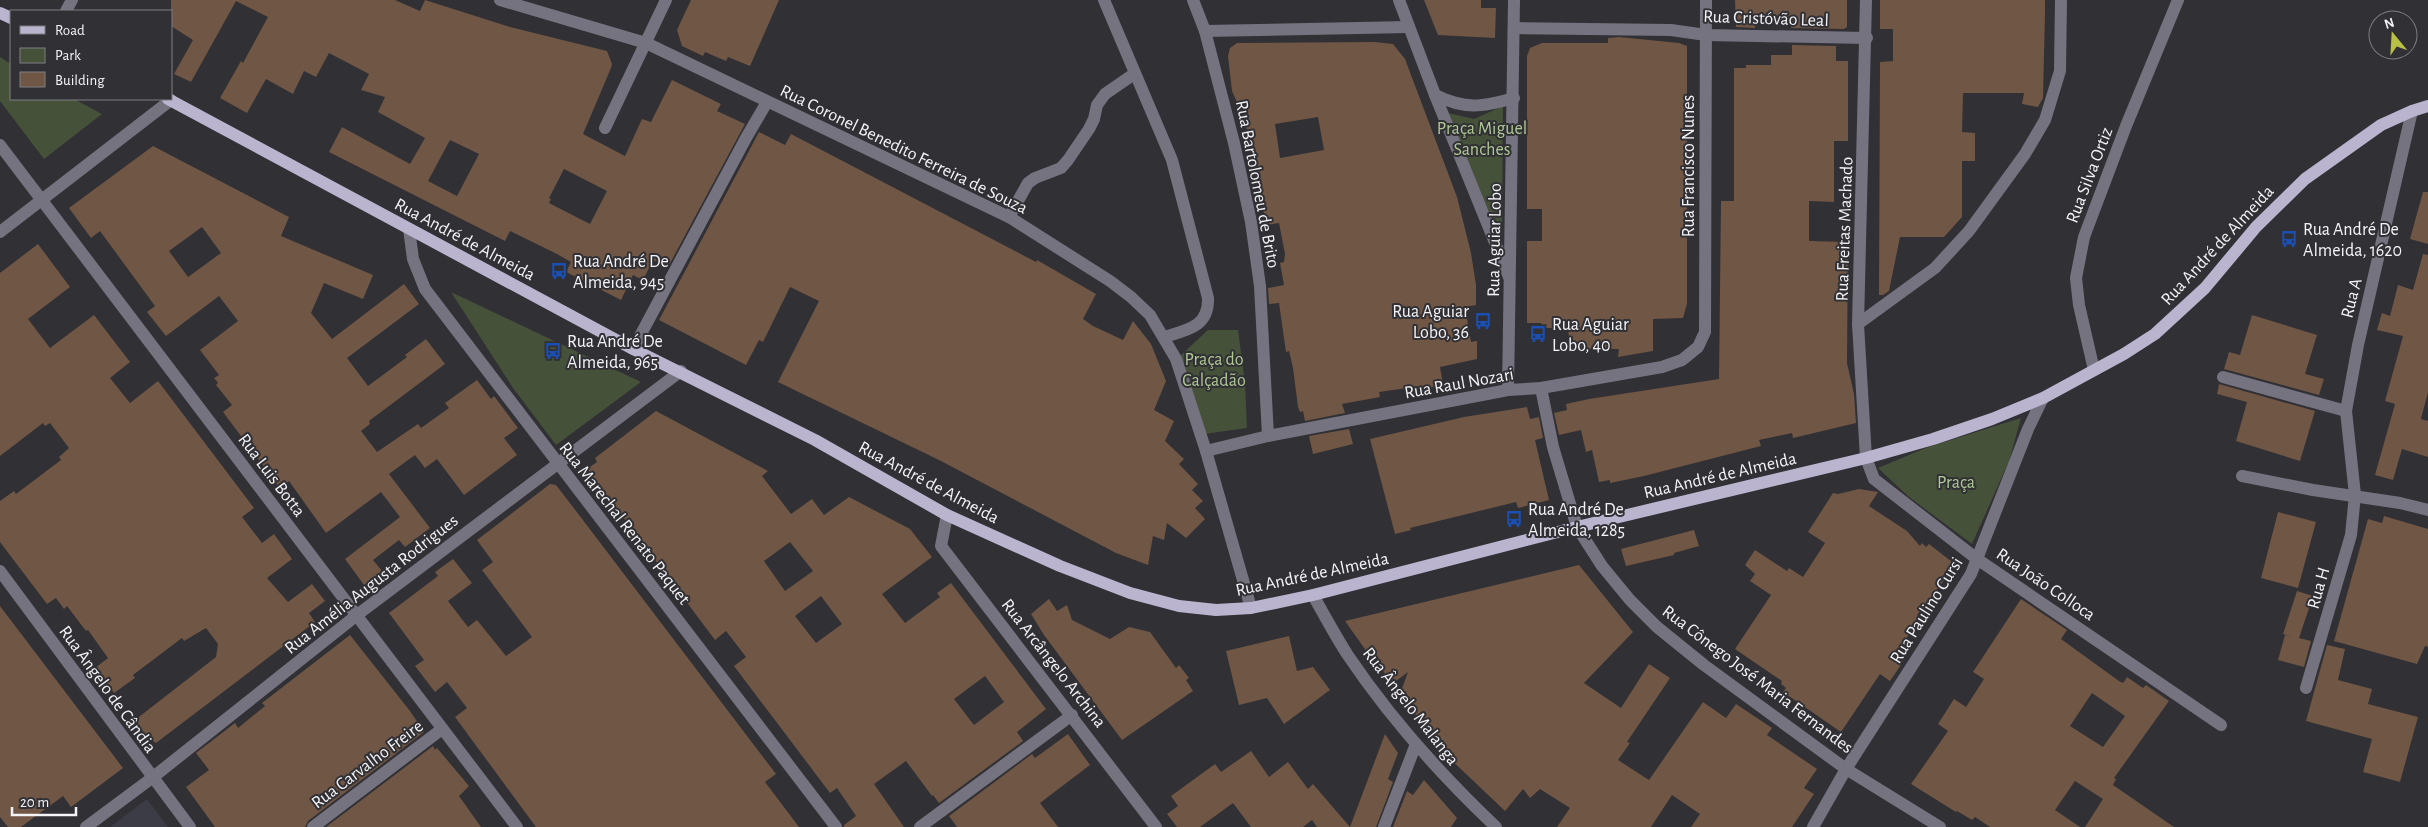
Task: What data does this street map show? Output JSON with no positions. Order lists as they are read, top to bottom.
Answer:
{
  "streets": {
    "main road": ["Rua André de Almeida"],
    "street": [
      "Rua Cristóvão Leal",
      "Rua Coronel Benedito Ferreira de Souza",
      "Rua Francisco Nunes",
      "Rua Silva Ortiz",
      "Rua Bartolomeu de Brito",
      "Rua Freitas Machado",
      "Rua Aguiar Lobo",
      "Rua A",
      "Rua Raul Nozari",
      "Rua Luis Botta",
      "Rua Marechal Renato Paquet",
      "Rua Amélia Augusta Rodrigues",
      "Rua João Colloca",
      "Rua H",
      "Rua Paulino Cursi",
      "Rua Arcângelo Archina",
      "Rua Cônego José Maria Fernandes",
      "Rua Ângelo de Cândia",
      "Rua Ângelo Malanga",
      "Rua Carvalho Freire"
    ]
  },
  "crossings": [
    ["Rua Cristóvão Leal", "Rua Francisco Nunes"],
    ["Rua Cristóvão Leal", "Rua Freitas Machado"],
    ["Rua Cristóvão Leal", "Rua Aguiar Lobo"],
    ["Rua Coronel Benedito Ferreira de Souza", "Rua André de Almeida"],
    ["Rua Coronel Benedito Ferreira de Souza", "Rua Raul Nozari"],
    ["Rua Francisco Nunes", "Rua Raul Nozari"],
    ["Rua Silva Ortiz", "Rua André de Almeida"],
    ["Rua Bartolomeu de Brito", "Rua Raul Nozari"],
    ["Rua Freitas Machado", "Rua André de Almeida"],
    ["Rua Freitas Machado", "Rua João Colloca"],
    ["Rua André de Almeida", "Rua A"],
    ["Rua André de Almeida", "Rua Marechal Renato Paquet"],
    ["Rua André de Almeida", "Rua Amélia Augusta Rodrigues"],
    ["Rua André de Almeida", "Rua João Colloca"],
    ["Rua André de Almeida", "Rua Paulino Cursi"],
    ["Rua André de Almeida", "Rua Arcângelo Archina"],
    ["Rua André de Almeida", "Rua Cônego José Maria Fernandes"],
    ["Rua André de Almeida", "Rua Ângelo Malanga"],
    ["Rua Aguiar Lobo", "Rua Raul Nozari"],
    ["Rua A", "Rua H"],
    ["Rua Raul Nozari", "Rua Cônego José Maria Fernandes"],
    ["Rua Luis Botta", "Rua Amélia Augusta Rodrigues"],
    ["Rua Luis Botta", "Rua Carvalho Freire"],
    ["Rua Marechal Renato Paquet", "Rua Amélia Augusta Rodrigues"],
    ["Rua Amélia Augusta Rodrigues", "Rua Ângelo de Cândia"],
    ["Rua João Colloca", "Rua Paulino Cursi"],
    ["Rua Paulino Cursi", "Rua Cônego José Maria Fernandes"]
  ],
  "parks": ["Praça Miguel Sanches", "Praça do Calçadão", "Praça"],
  "places": {
    "bus stop": [
      "Rua André De Almeida, 1620",
      "Rua André De Almeida, 945",
      "Rua Aguiar Lobo, 36",
      "Rua Aguiar Lobo, 40",
      "Rua André De Almeida, 965",
      "Rua André De Almeida, 1285"
    ]
  },
  "legend": ["Road", "Park", "Building"],
  "scale_bar": "20 m",
  "north": "top"
}
